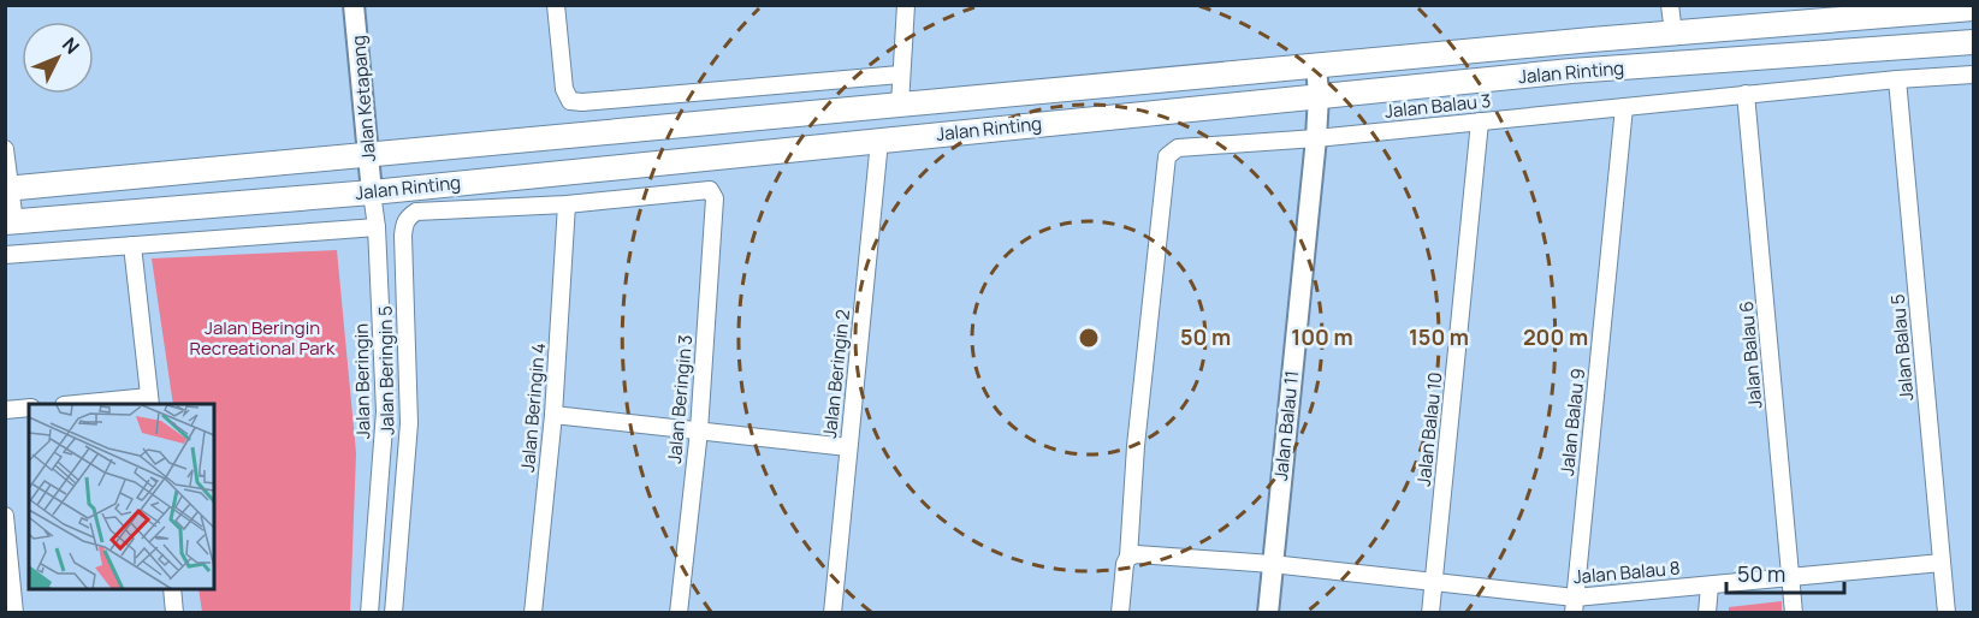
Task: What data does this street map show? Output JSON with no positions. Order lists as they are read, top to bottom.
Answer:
{
  "streets": {
    "main road": ["Jalan Rinting"],
    "street": [
      "Jalan Ketapang",
      "Jalan Balau 3",
      "Jalan Balau 5",
      "Jalan Balau 6",
      "Jalan Beringin 5",
      "Jalan Beringin 2",
      "Jalan Beringin",
      "Jalan Beringin 3",
      "Jalan Beringin 4",
      "Jalan Balau 9",
      "Jalan Balau 11",
      "Jalan Balau 10",
      "Jalan Balau 8"
    ]
  },
  "crossings": [
    ["Jalan Rinting", "Jalan Ketapang"],
    ["Jalan Rinting", "Jalan Beringin 2"],
    ["Jalan Rinting", "Jalan Beringin"],
    ["Jalan Rinting", "Jalan Balau 11"],
    ["Jalan Ketapang", "Jalan Beringin"],
    ["Jalan Balau 3", "Jalan Balau 5"],
    ["Jalan Balau 3", "Jalan Balau 6"],
    ["Jalan Balau 3", "Jalan Balau 9"],
    ["Jalan Balau 3", "Jalan Balau 11"],
    ["Jalan Balau 3", "Jalan Balau 10"],
    ["Jalan Balau 3", "Jalan Balau 8"],
    ["Jalan Balau 5", "Jalan Balau 8"],
    ["Jalan Balau 6", "Jalan Balau 8"],
    ["Jalan Beringin 5", "Jalan Beringin 3"],
    ["Jalan Beringin 5", "Jalan Beringin 4"],
    ["Jalan Balau 9", "Jalan Balau 8"],
    ["Jalan Balau 11", "Jalan Balau 8"],
    ["Jalan Balau 10", "Jalan Balau 8"]
  ],
  "parks": ["Jalan Beringin Recreational Park"],
  "scale_bar": "50 m",
  "north": "top right",
  "rings": [
    "50 m",
    "100 m",
    "150 m",
    "200 m"
  ]
}
